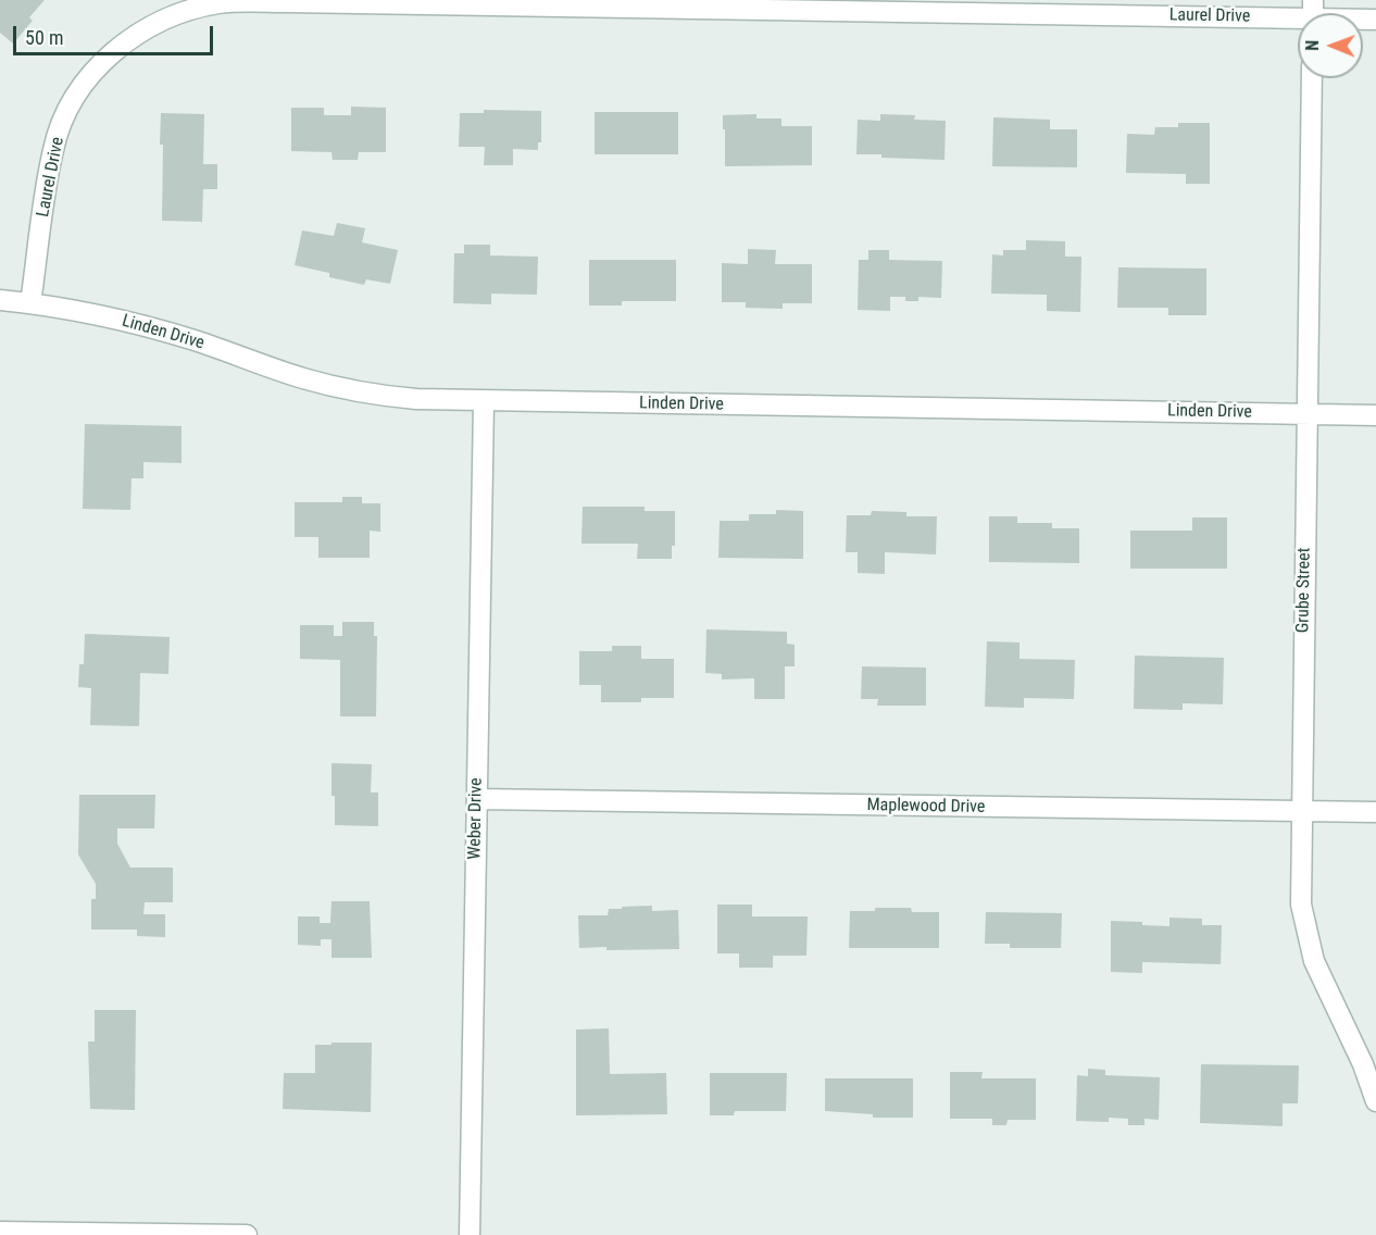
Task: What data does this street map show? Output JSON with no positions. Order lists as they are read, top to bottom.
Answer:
{
  "streets": {
    "street": [
      "Laurel Drive",
      "Linden Drive",
      "Grube Street",
      "Maplewood Drive",
      "Weber Drive"
    ]
  },
  "crossings": [
    ["Laurel Drive", "Linden Drive"],
    ["Linden Drive", "Grube Street"],
    ["Linden Drive", "Weber Drive"],
    ["Grube Street", "Maplewood Drive"],
    ["Maplewood Drive", "Weber Drive"]
  ],
  "scale_bar": "50 m",
  "north": "left"
}
